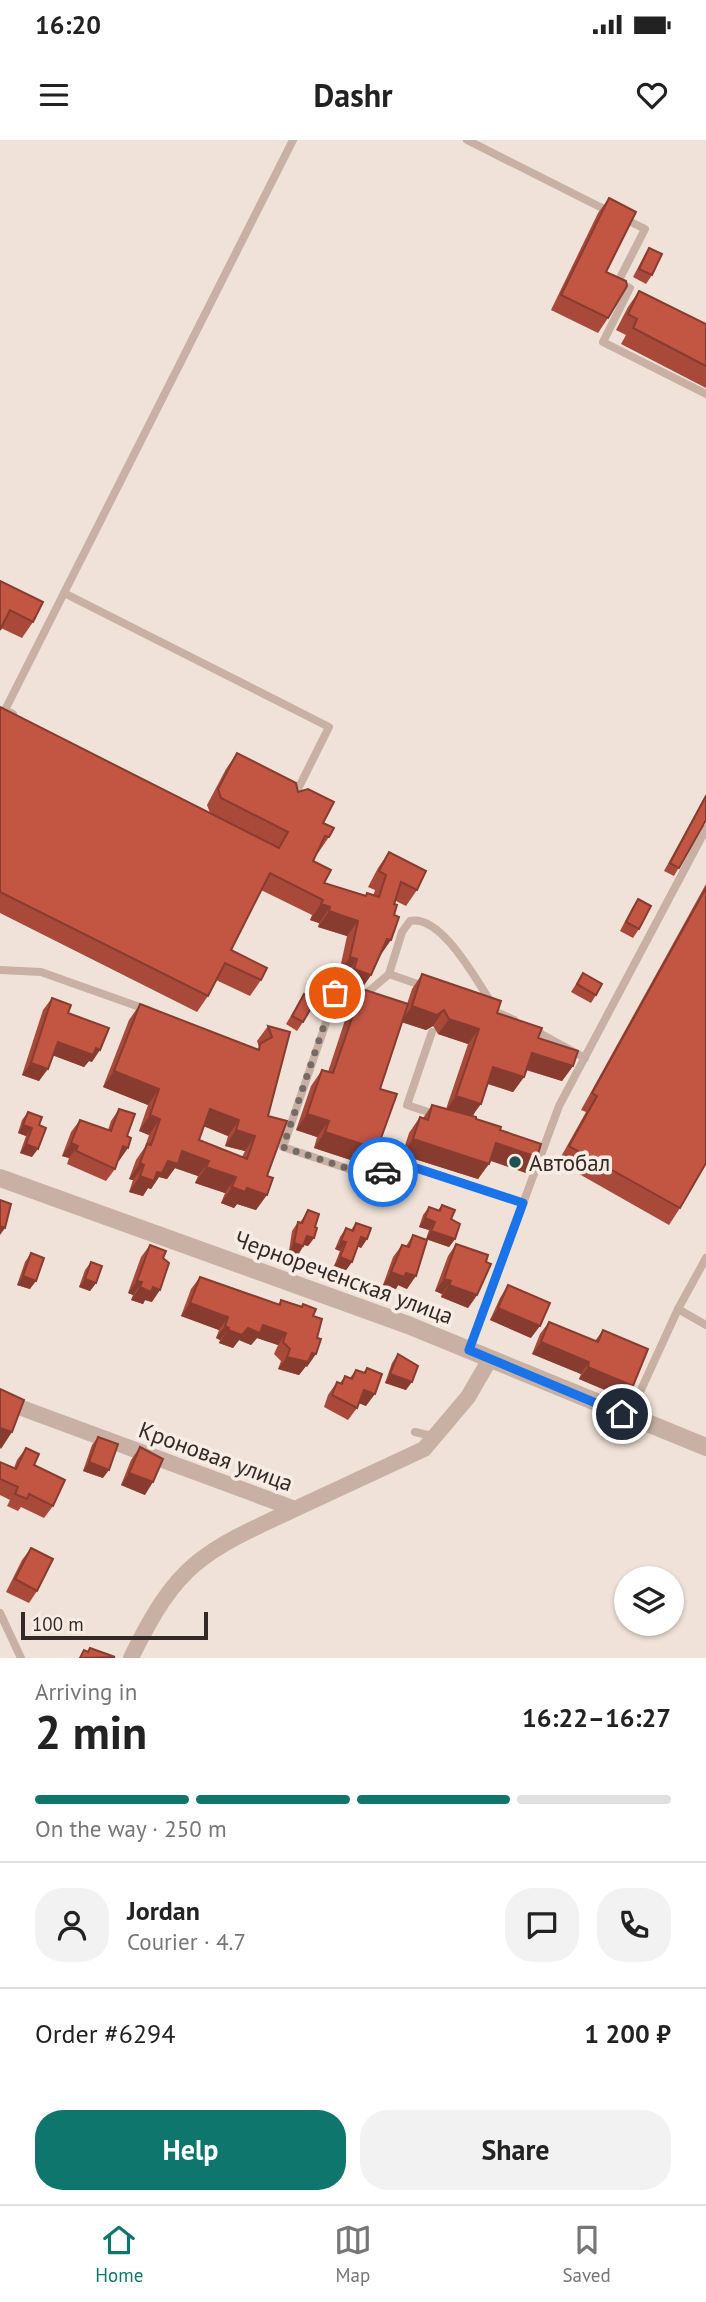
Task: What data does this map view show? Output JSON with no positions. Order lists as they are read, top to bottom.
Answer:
{
  "streets": {
    "street": ["Чернореченская улица", "Кроновая улица"]
  },
  "crossings": [
    ["Чернореченская улица", "Кроновая улица"]
  ],
  "places": ["Автобал"],
  "scale_bar": "100 m",
  "page": {
    "status": "16:20",
    "header": "Dashr",
    "scale": "100 m",
    "heading": ["2 min", "Arriving in", "16:22–16:27"],
    "panel": [
      "Jordan",
      "Courier · 4.7",
      "Order #6294",
      "1 200 ₽"
    ],
    "bar": "On the way · 250 m",
    "buttons": ["Help", "Share"],
    "tabs": ["Home", "Map", "Saved"]
  }
}
